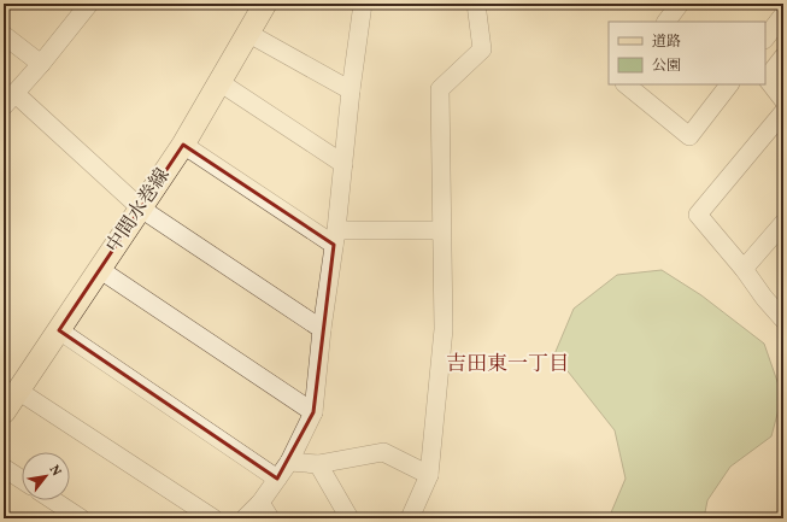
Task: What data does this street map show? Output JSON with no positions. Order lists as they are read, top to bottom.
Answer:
{
  "streets": {
    "main road": ["中間水巻線"]
  },
  "districts": ["吉田東一丁目"],
  "legend": ["道路", "公園"],
  "north": "top right"
}
